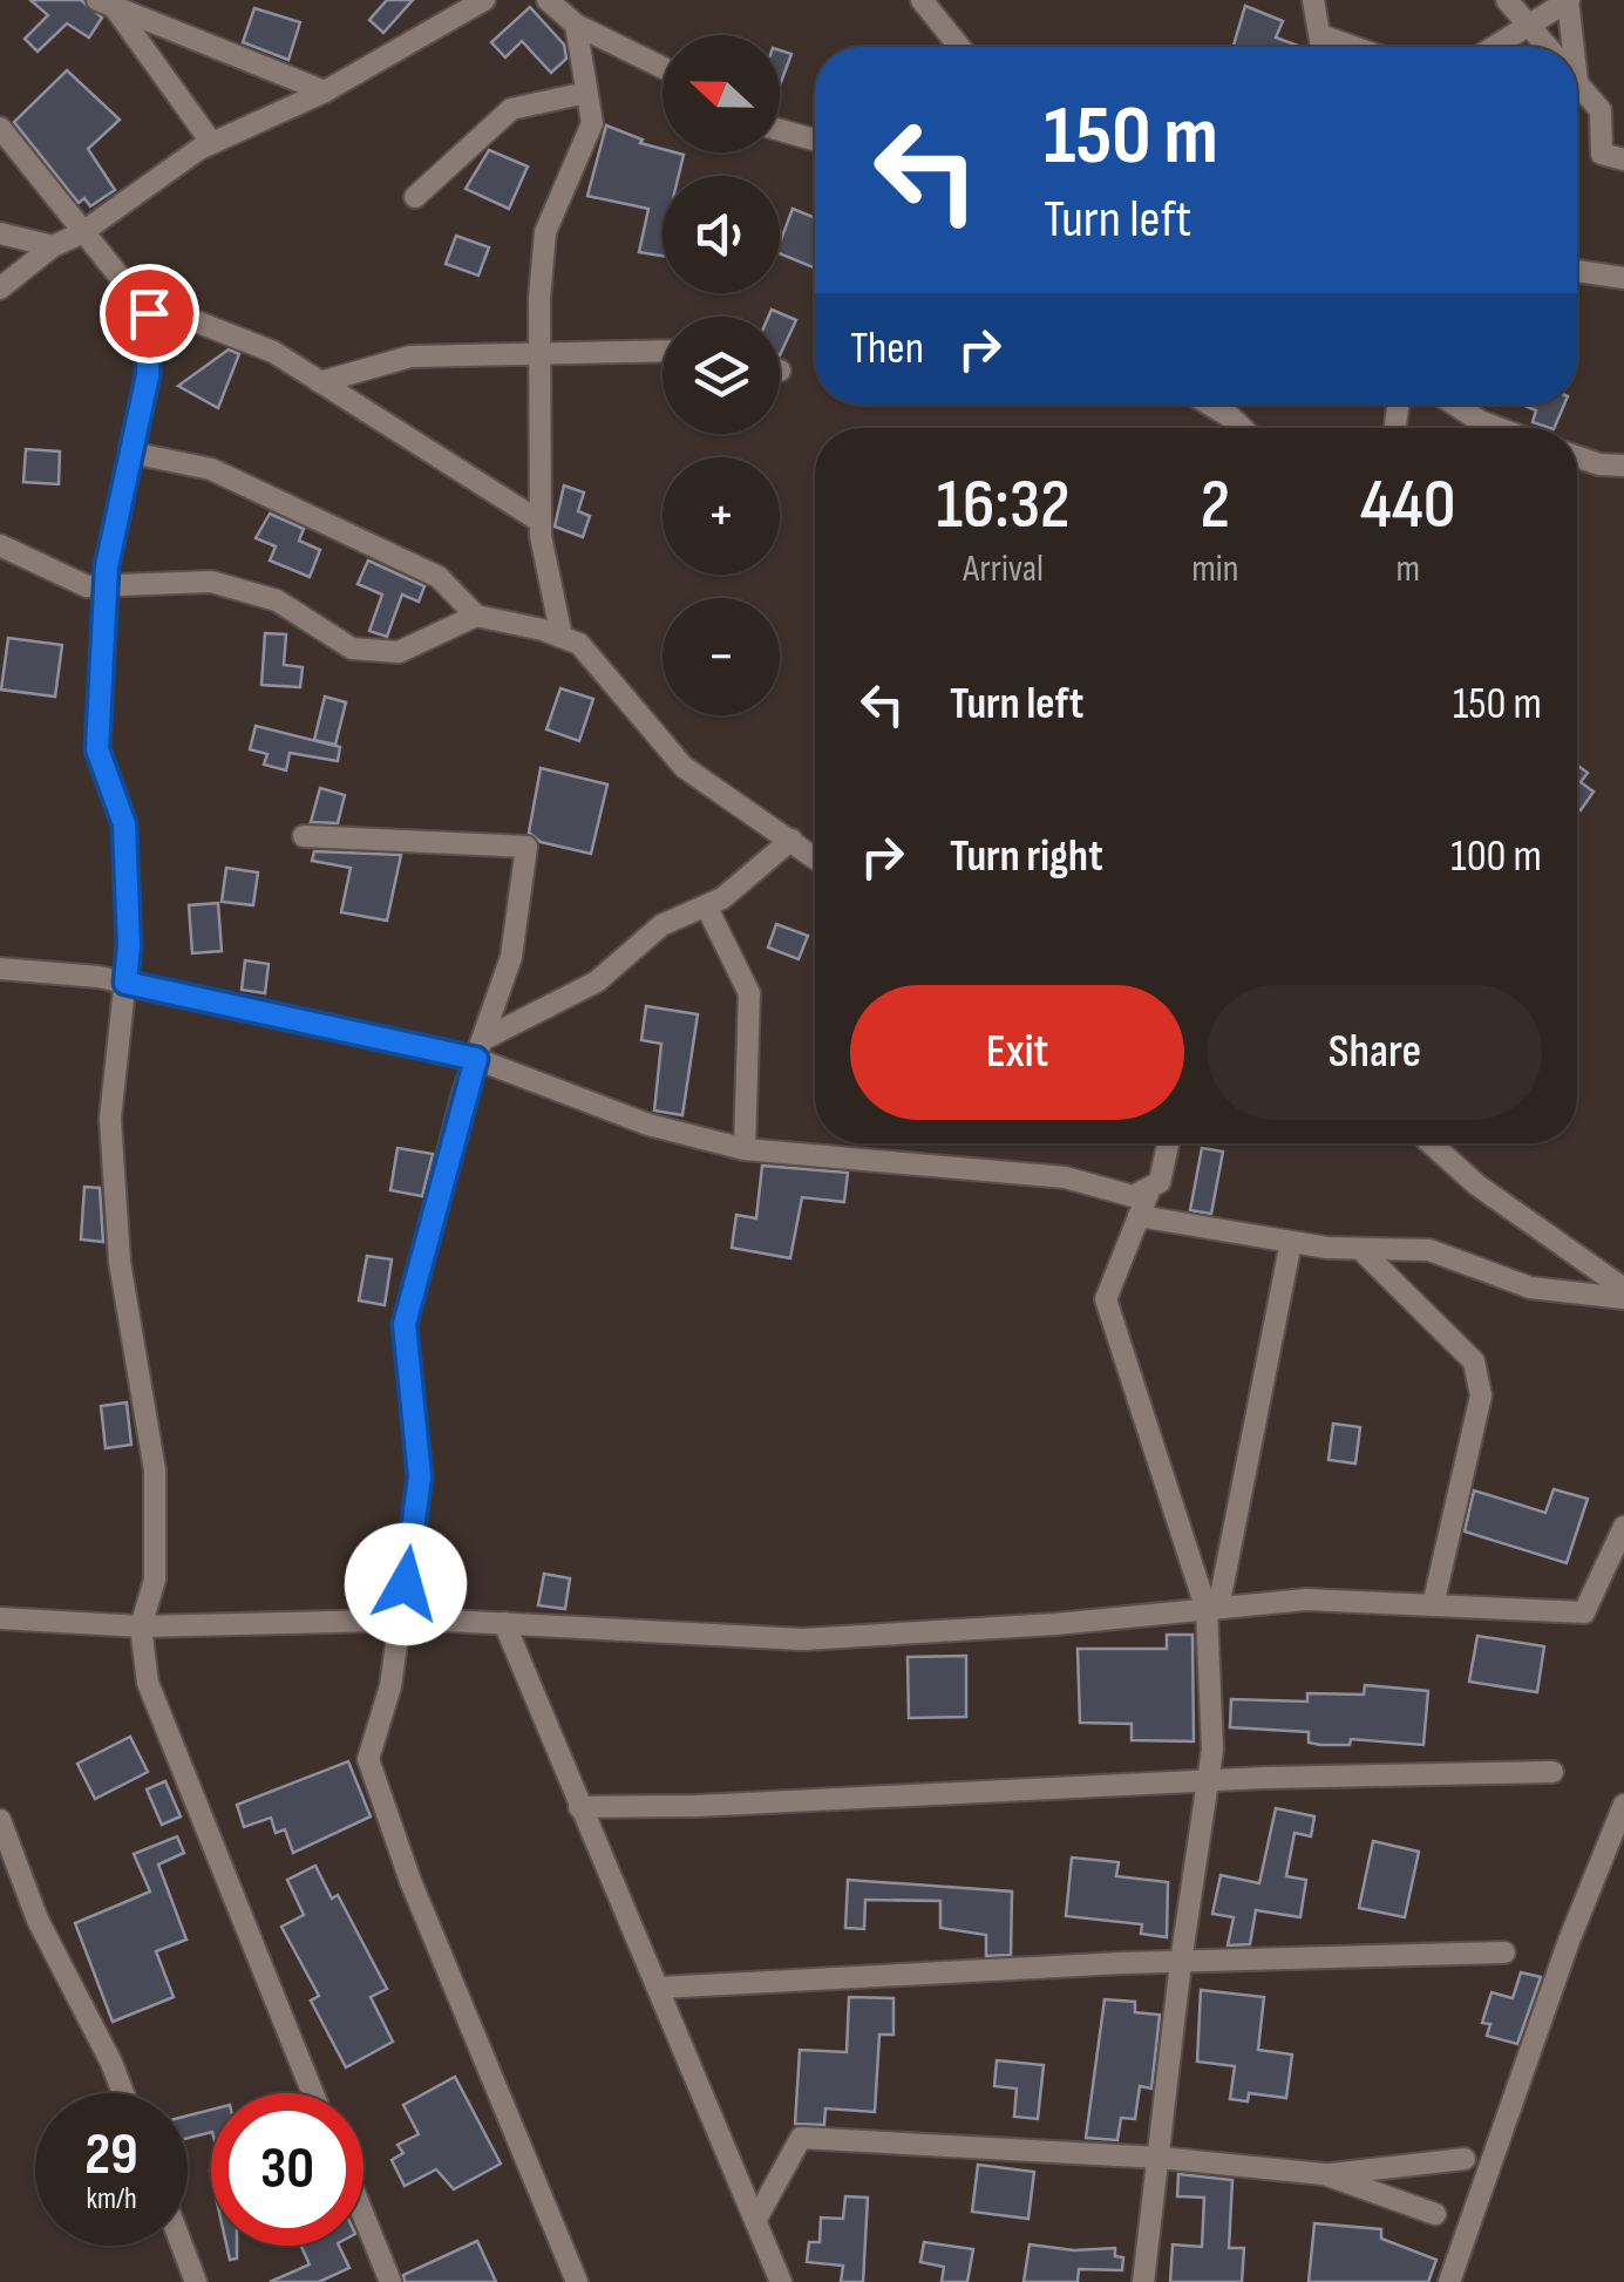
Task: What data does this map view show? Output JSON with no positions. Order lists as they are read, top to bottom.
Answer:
{
  "north": "left",
  "page": {
    "map_buttons": ["+", "−"],
    "turn": ["150 m", "Turn left"],
    "then": "Then",
    "eta": [
      "16:32",
      "Arrival",
      "2",
      "min",
      "440",
      "m"
    ],
    "list": [
      {
        "name": "Turn left",
        "value": "150 m"
      },
      {
        "name": "Turn right",
        "value": "100 m"
      }
    ],
    "buttons": ["Exit", "Share"],
    "speed": "29 km/h",
    "limit": "30"
  }
}
